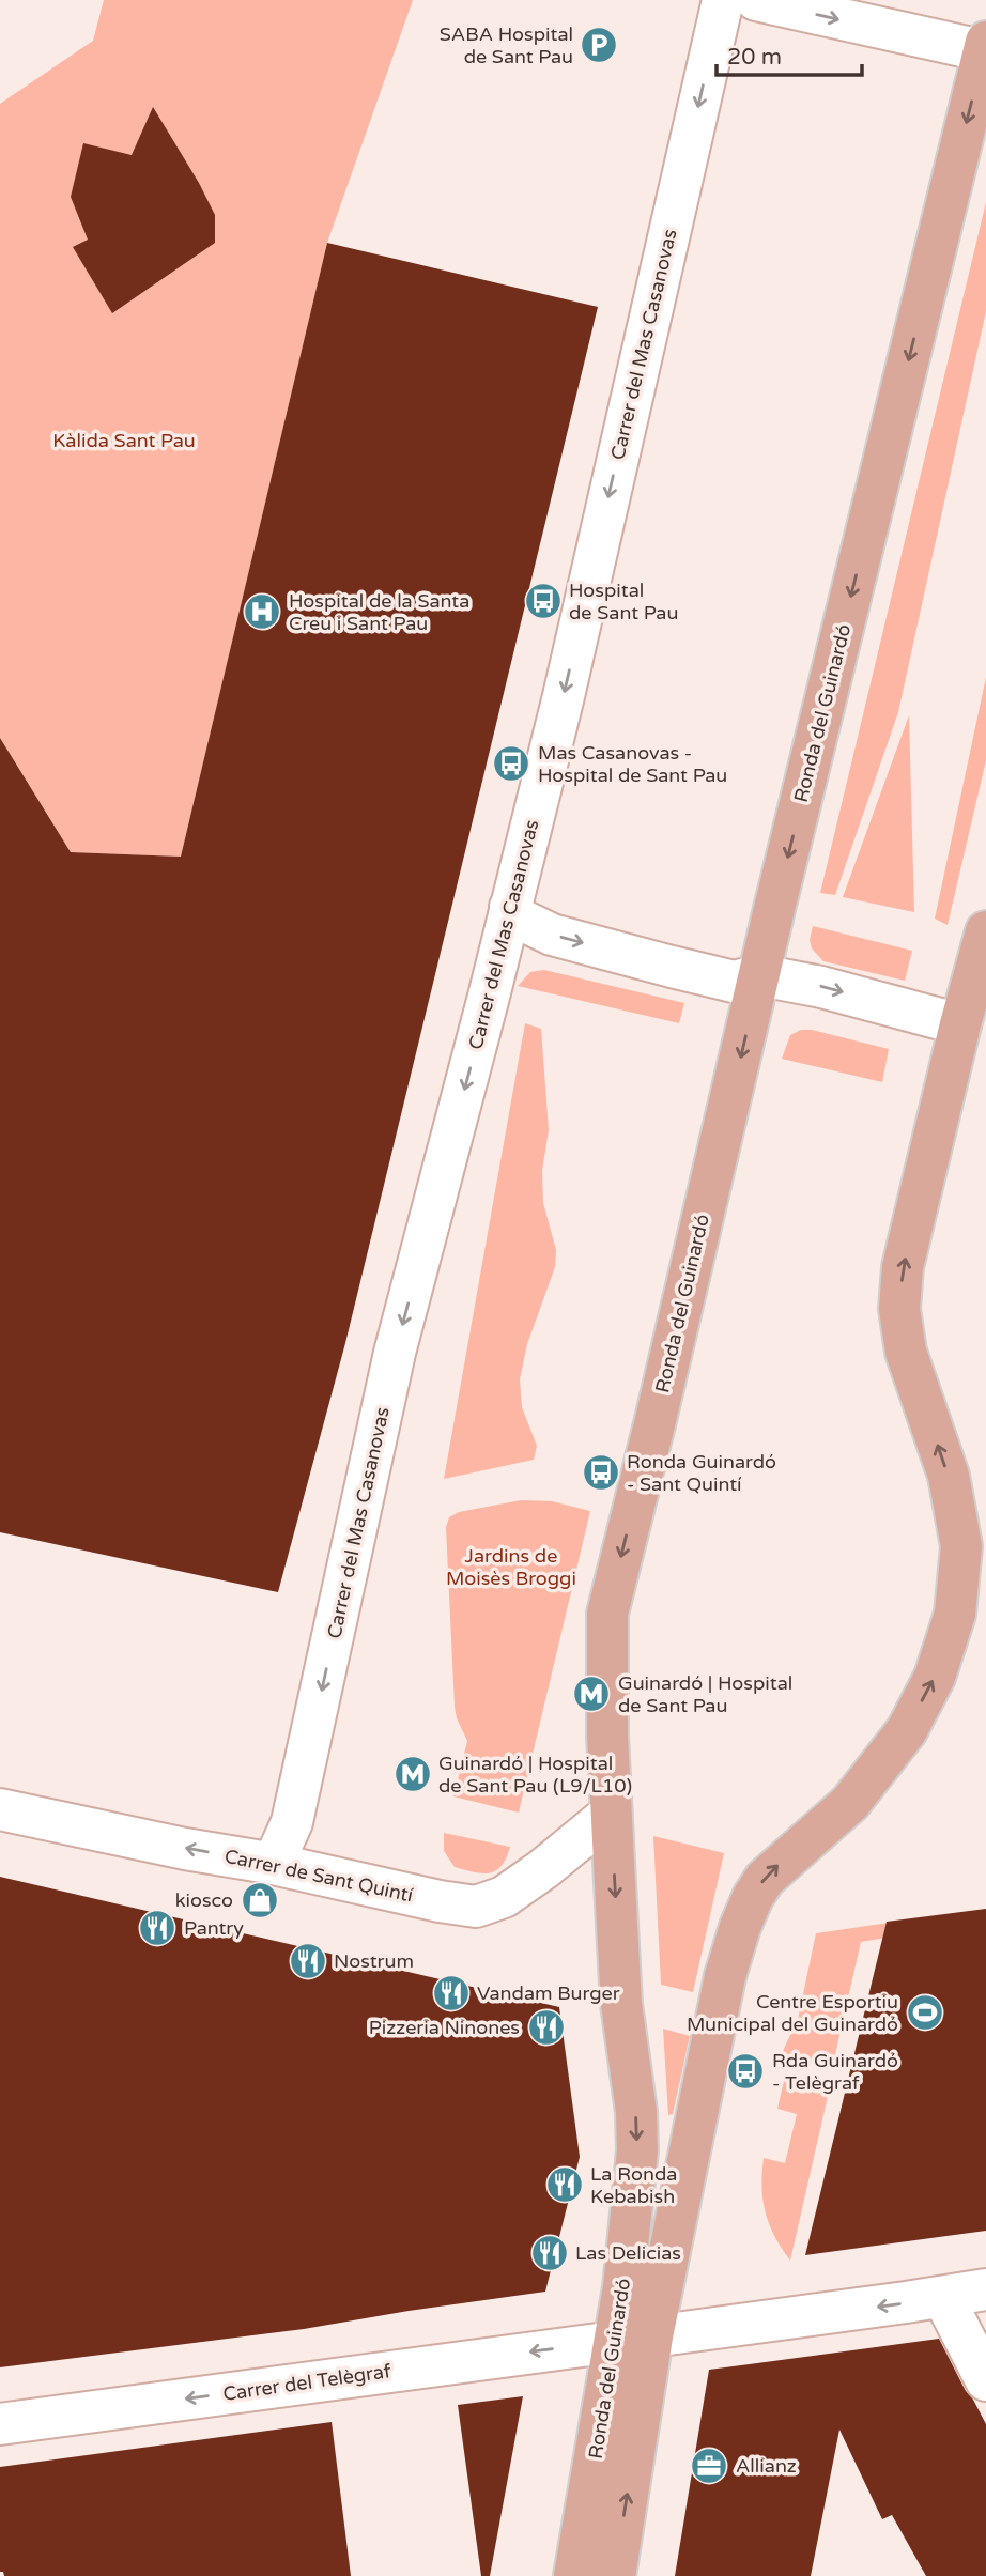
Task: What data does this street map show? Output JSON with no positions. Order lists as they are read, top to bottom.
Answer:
{
  "streets": {
    "main road": ["Ronda del Guinardó"],
    "street": ["Carrer del Mas Casanovas", "Carrer de Sant Quintí", "Carrer del Telègraf"]
  },
  "crossings": [
    ["Carrer del Mas Casanovas", "Carrer de Sant Quintí"],
    ["Ronda del Guinardó", "Carrer de Sant Quintí"],
    ["Ronda del Guinardó", "Carrer del Telègraf"]
  ],
  "one_way": ["Carrer del Mas Casanovas", "Carrer de Sant Quintí", "Carrer del Telègraf"],
  "parks": ["Kàlida Sant Pau", "Jardins de Moisès Broggi"],
  "places": {
    "parking": ["SABA Hospital de Sant Pau"],
    "bus stop": [
      "Hospital de Sant Pau",
      "Mas Casanovas - Hospital de Sant Pau",
      "Ronda Guinardó - Sant Quintí",
      "Rda Guinardó - Telègraf"
    ],
    "hospital": ["Hospital de la Santa Creu i Sant Pau"],
    "metro station": ["Guinardó | Hospital de Sant Pau", "Guinardó | Hospital de Sant Pau (L9/L10)"],
    "shop": ["kiosco"],
    "restaurant": [
      "Pantry",
      "Nostrum",
      "Vandam Burger",
      "Pizzeria Ninones",
      "La Ronda Kebabish",
      "Las Delicias"
    ],
    "sports": ["Centre Esportiu Municipal del Guinardó"],
    "office": ["Allianz"]
  },
  "scale_bar": "20 m"
}
